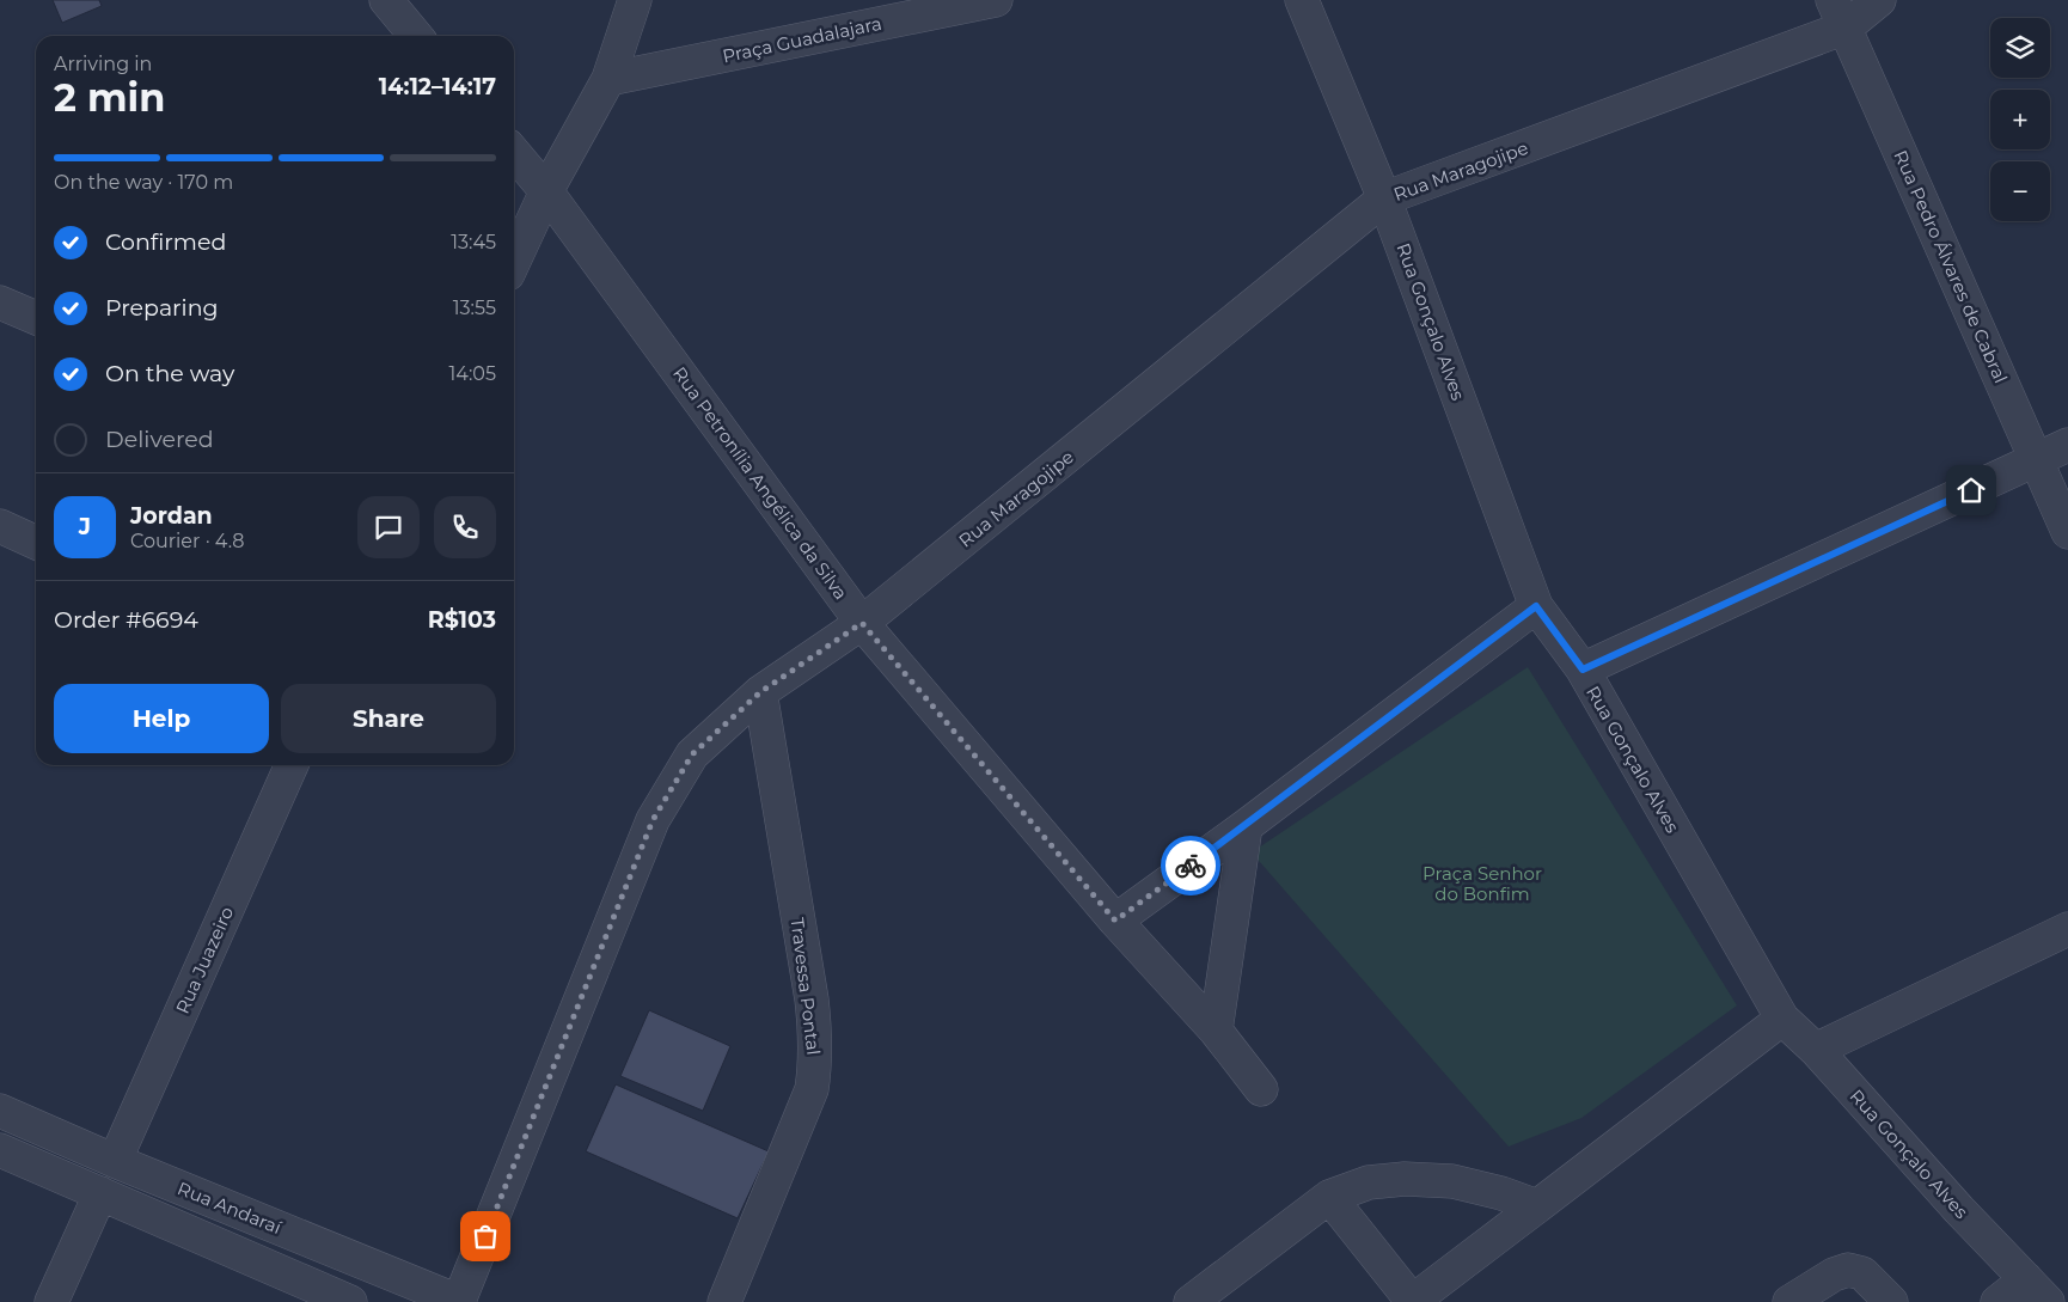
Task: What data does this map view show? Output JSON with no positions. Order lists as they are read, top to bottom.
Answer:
{
  "streets": {
    "street": [
      "Praça Guadalajara",
      "Rua Maragojipe",
      "Rua Pedro Álvares de Cabral",
      "Rua Gonçalo Alves",
      "Rua Petronília Angélica da Silva",
      "Rua Juazeiro",
      "Travessa Pontal",
      "Rua Andaraí"
    ]
  },
  "crossings": [
    ["Rua Maragojipe", "Rua Pedro Álvares de Cabral"],
    ["Rua Maragojipe", "Rua Gonçalo Alves"],
    ["Rua Maragojipe", "Rua Petronília Angélica da Silva"],
    ["Rua Maragojipe", "Travessa Pontal"],
    ["Rua Maragojipe", "Rua Andaraí"],
    ["Rua Juazeiro", "Rua Andaraí"]
  ],
  "parks": ["Praça Senhor do Bonfim"],
  "page": {
    "map_buttons": ["+", "−"],
    "heading": ["2 min", "Arriving in", "14:12–14:17"],
    "panel": [
      "Jordan",
      "Courier · 4.8",
      "Order #6694",
      "R$103"
    ],
    "bar": "On the way · 170 m",
    "list": [
      ["Confirmed", "13:45"],
      ["Preparing", "13:55"],
      ["On the way", "14:05"],
      "Delivered"
    ],
    "round": "J",
    "buttons": ["Help", "Share"]
  }
}
